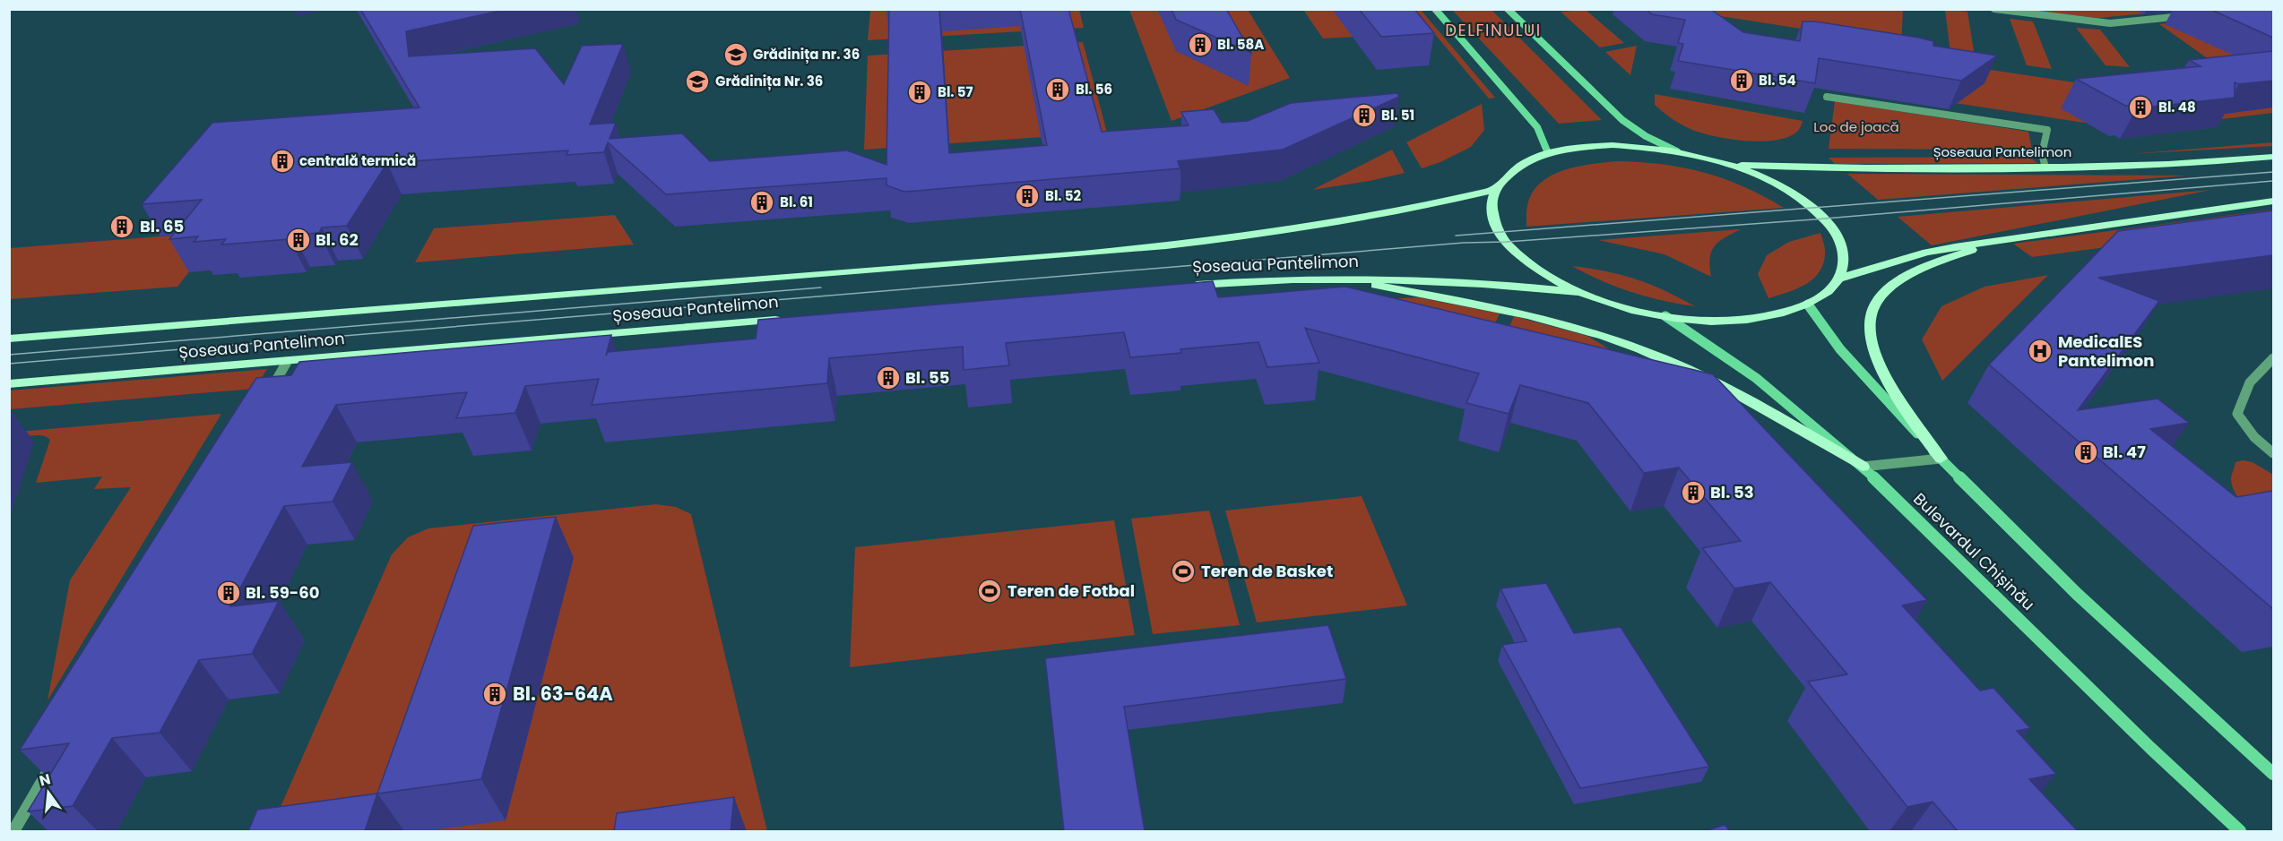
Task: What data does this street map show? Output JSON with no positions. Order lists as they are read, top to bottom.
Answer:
{
  "streets": {
    "main road": ["Șoseaua Pantelimon", "Bulevardul Chișinău"]
  },
  "districts": ["DELFINULUI"],
  "parks": ["Loc de joacă"],
  "places": {
    "building": [
      "Bl. 58A",
      "Bl. 54",
      "Bl. 56",
      "Bl. 57",
      "Bl. 48",
      "Bl. 51",
      "centrală termică",
      "Bl. 52",
      "Bl. 61",
      "Bl. 65",
      "Bl. 62",
      "Bl. 55",
      "Bl. 47",
      "Bl. 53",
      "Bl. 59-60",
      "Bl. 63-64A"
    ],
    "school or university": ["Grădinița nr. 36", "Grădinița Nr. 36"],
    "hospital": ["MedicalES Pantelimon"],
    "sports": ["Teren de Basket", "Teren de Fotbal"]
  },
  "north": "top"
}
